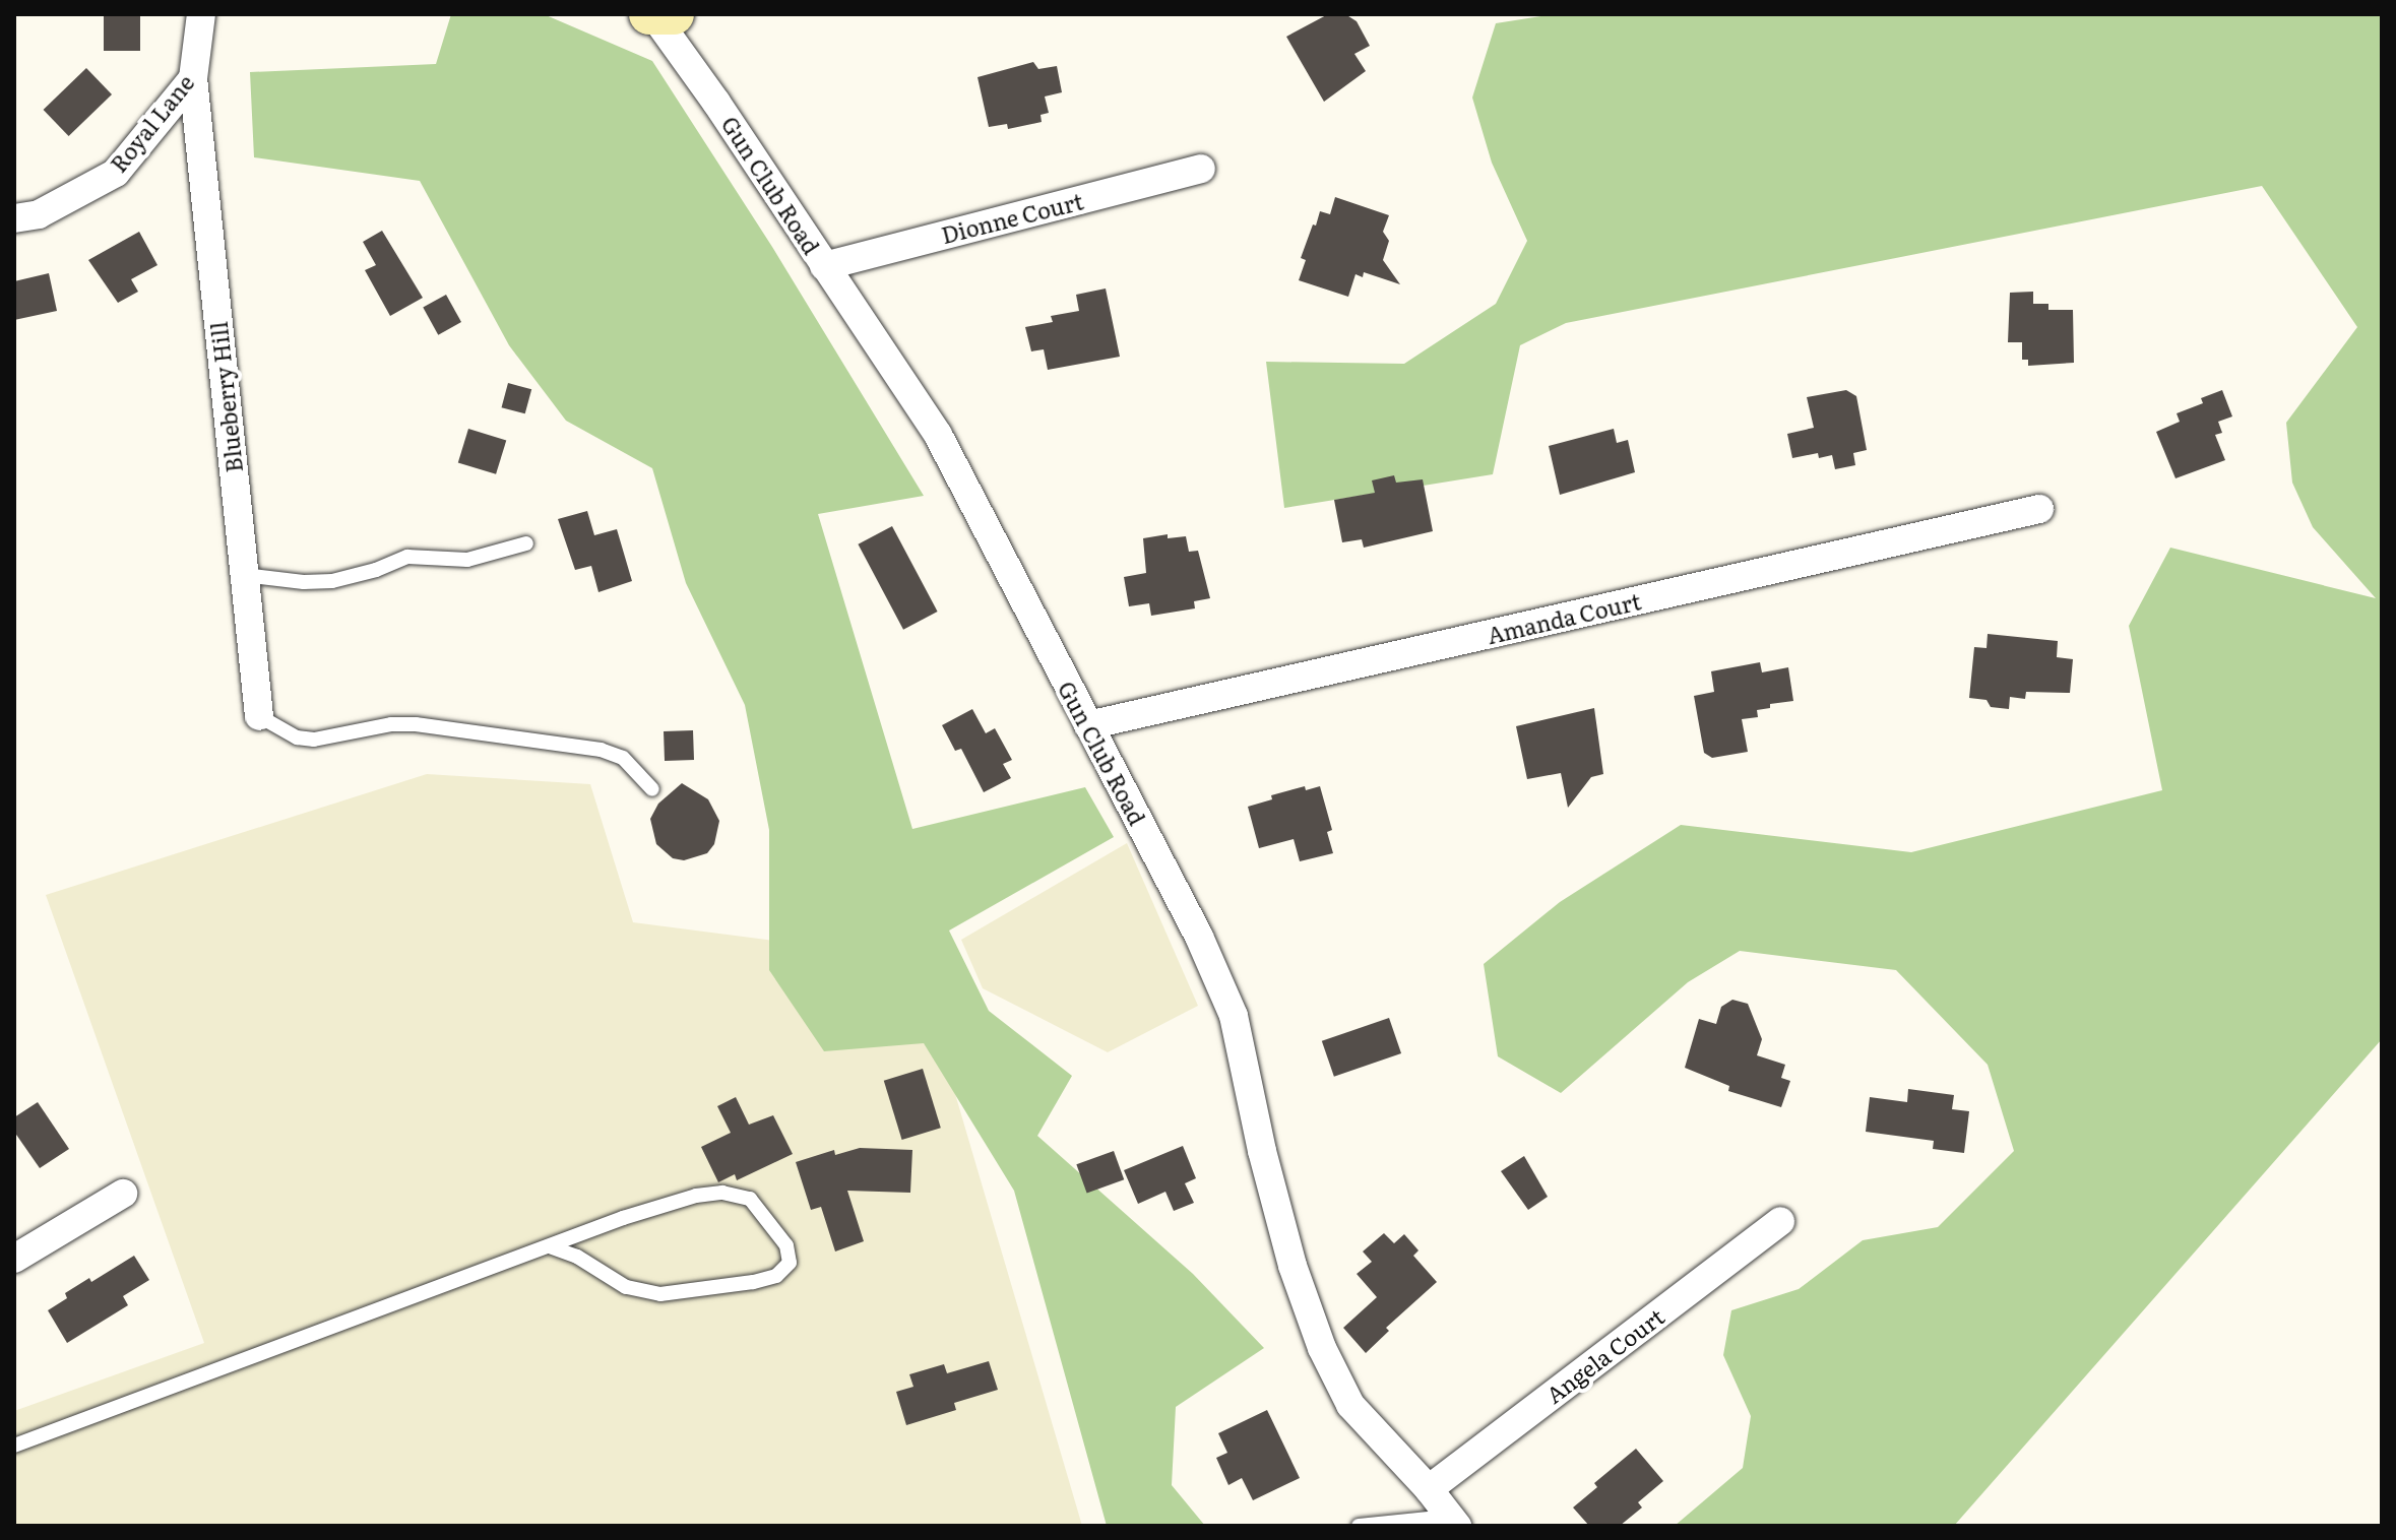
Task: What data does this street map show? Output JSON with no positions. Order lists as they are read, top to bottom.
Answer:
{
  "streets": {
    "street": [
      "Royal Lane",
      "Gun Club Road",
      "Dionne Court",
      "Blueberry Hill",
      "Amanda Court",
      "Angela Court"
    ]
  },
  "crossings": [
    ["Royal Lane", "Blueberry Hill"],
    ["Gun Club Road", "Dionne Court"],
    ["Gun Club Road", "Amanda Court"],
    ["Gun Club Road", "Angela Court"]
  ]
}
